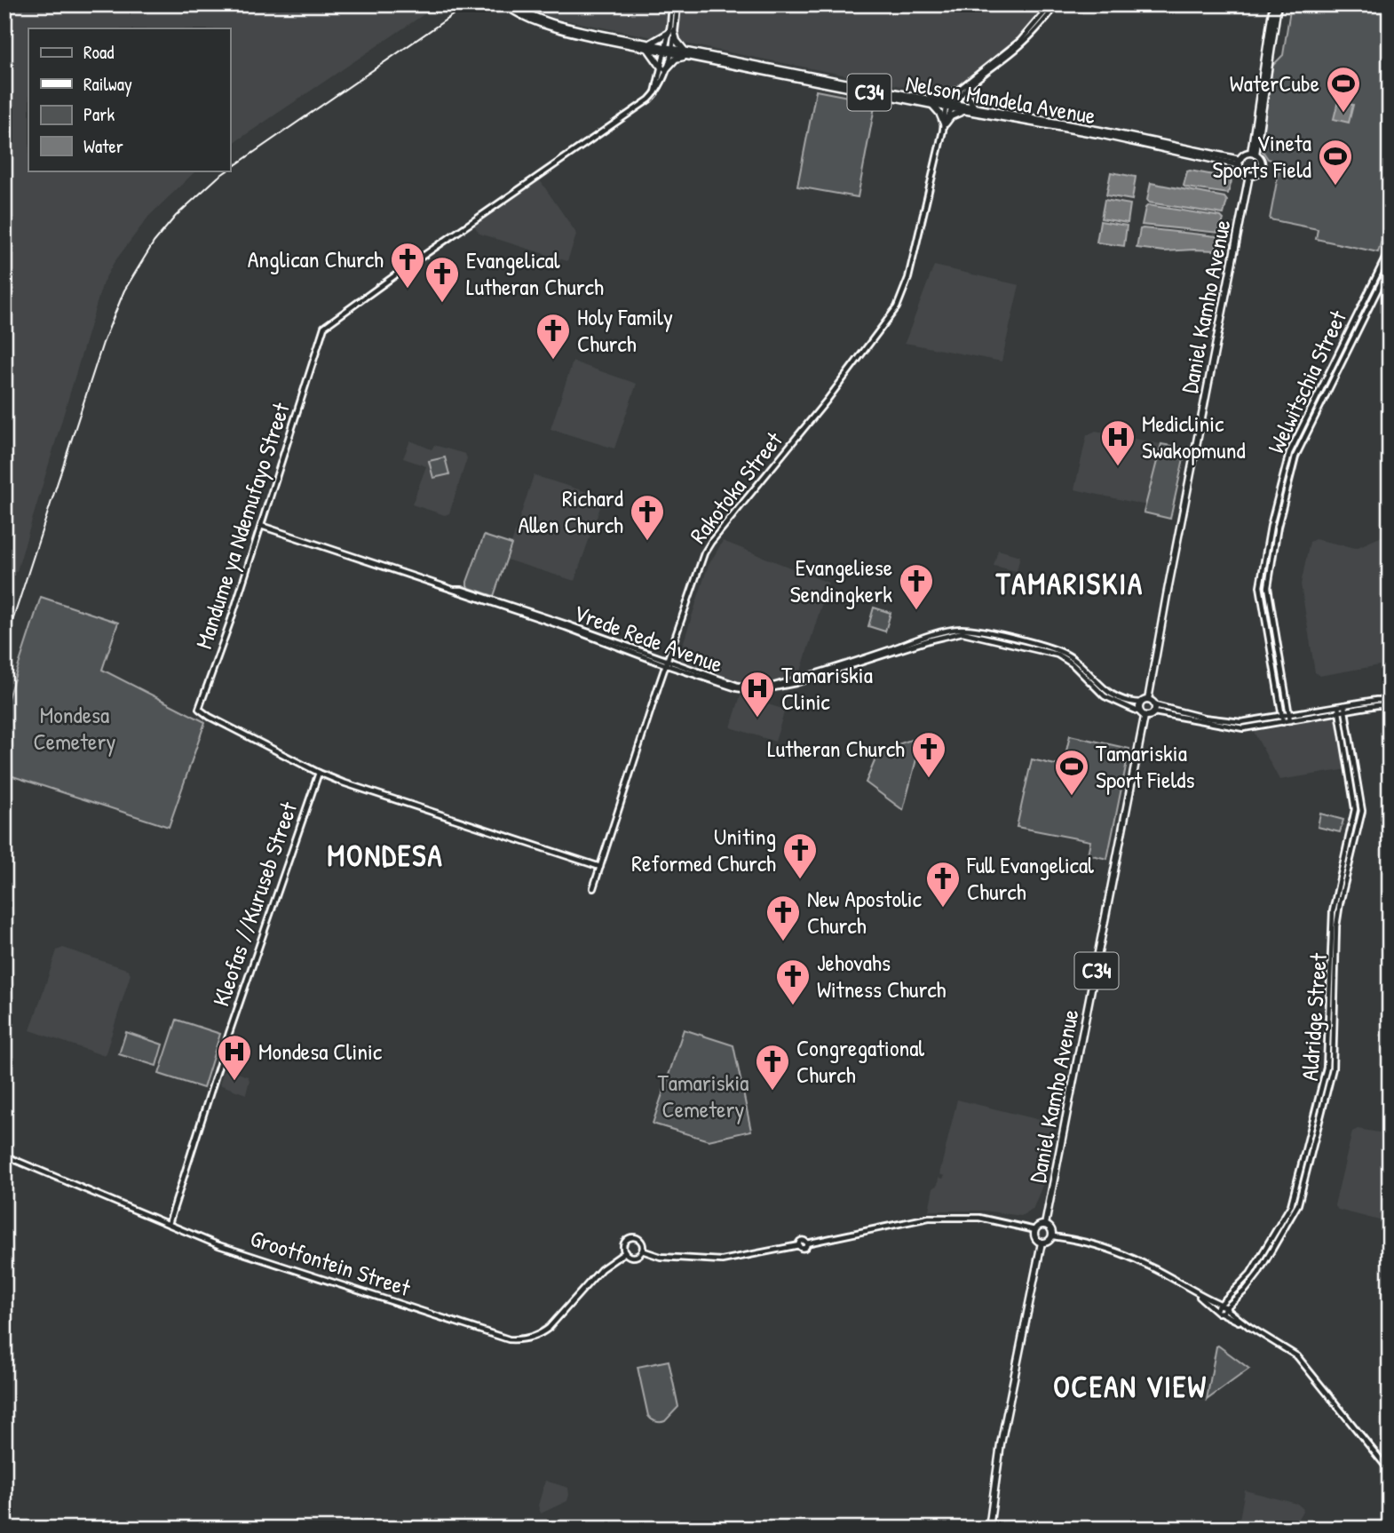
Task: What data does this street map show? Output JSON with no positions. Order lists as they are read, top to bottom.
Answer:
{
  "streets": {
    "main road": ["C34", "Nelson Mandela Avenue", "Daniel Kamho Avenue"],
    "street": [
      "Welwitschia Street",
      "Rakotoka Street",
      "Mandume ya Ndemufayo Street",
      "Vrede Rede Avenue",
      "Kleofas //Kuruseb Street",
      "Aldridge Street",
      "Grootfontein Street"
    ]
  },
  "crossings": [
    ["Nelson Mandela Avenue", "Daniel Kamho Avenue"],
    ["Nelson Mandela Avenue", "Rakotoka Street"],
    ["Nelson Mandela Avenue", "Mandume ya Ndemufayo Street"],
    ["Daniel Kamho Avenue", "Vrede Rede Avenue"],
    ["Rakotoka Street", "Mandume ya Ndemufayo Street"],
    ["Rakotoka Street", "Vrede Rede Avenue"],
    ["Mandume ya Ndemufayo Street", "Vrede Rede Avenue"],
    ["Mandume ya Ndemufayo Street", "Kleofas //Kuruseb Street"],
    ["Kleofas //Kuruseb Street", "Grootfontein Street"]
  ],
  "districts": ["TAMARISKIA", "MONDESA", "OCEAN VIEW"],
  "parks": ["Mondesa Cemetery", "Tamariskia Cemetery"],
  "places": {
    "sports": ["WaterCube", "Vineta Sports Field", "Tamariskia Sport Fields"],
    "church": [
      "Anglican Church",
      "Evangelical Lutheran Church",
      "Holy Family Church",
      "Richard Allen Church",
      "Evangeliese Sendingkerk",
      "Lutheran Church",
      "Uniting Reformed Church",
      "Full Evangelical Church",
      "New Apostolic Church",
      "Jehovahs Witness Church",
      "Congregational Church"
    ],
    "hospital": ["Mediclinic Swakopmund", "Tamariskia Clinic", "Mondesa Clinic"]
  },
  "legend": [
    "Road",
    "Railway",
    "Park",
    "Water"
  ]
}
